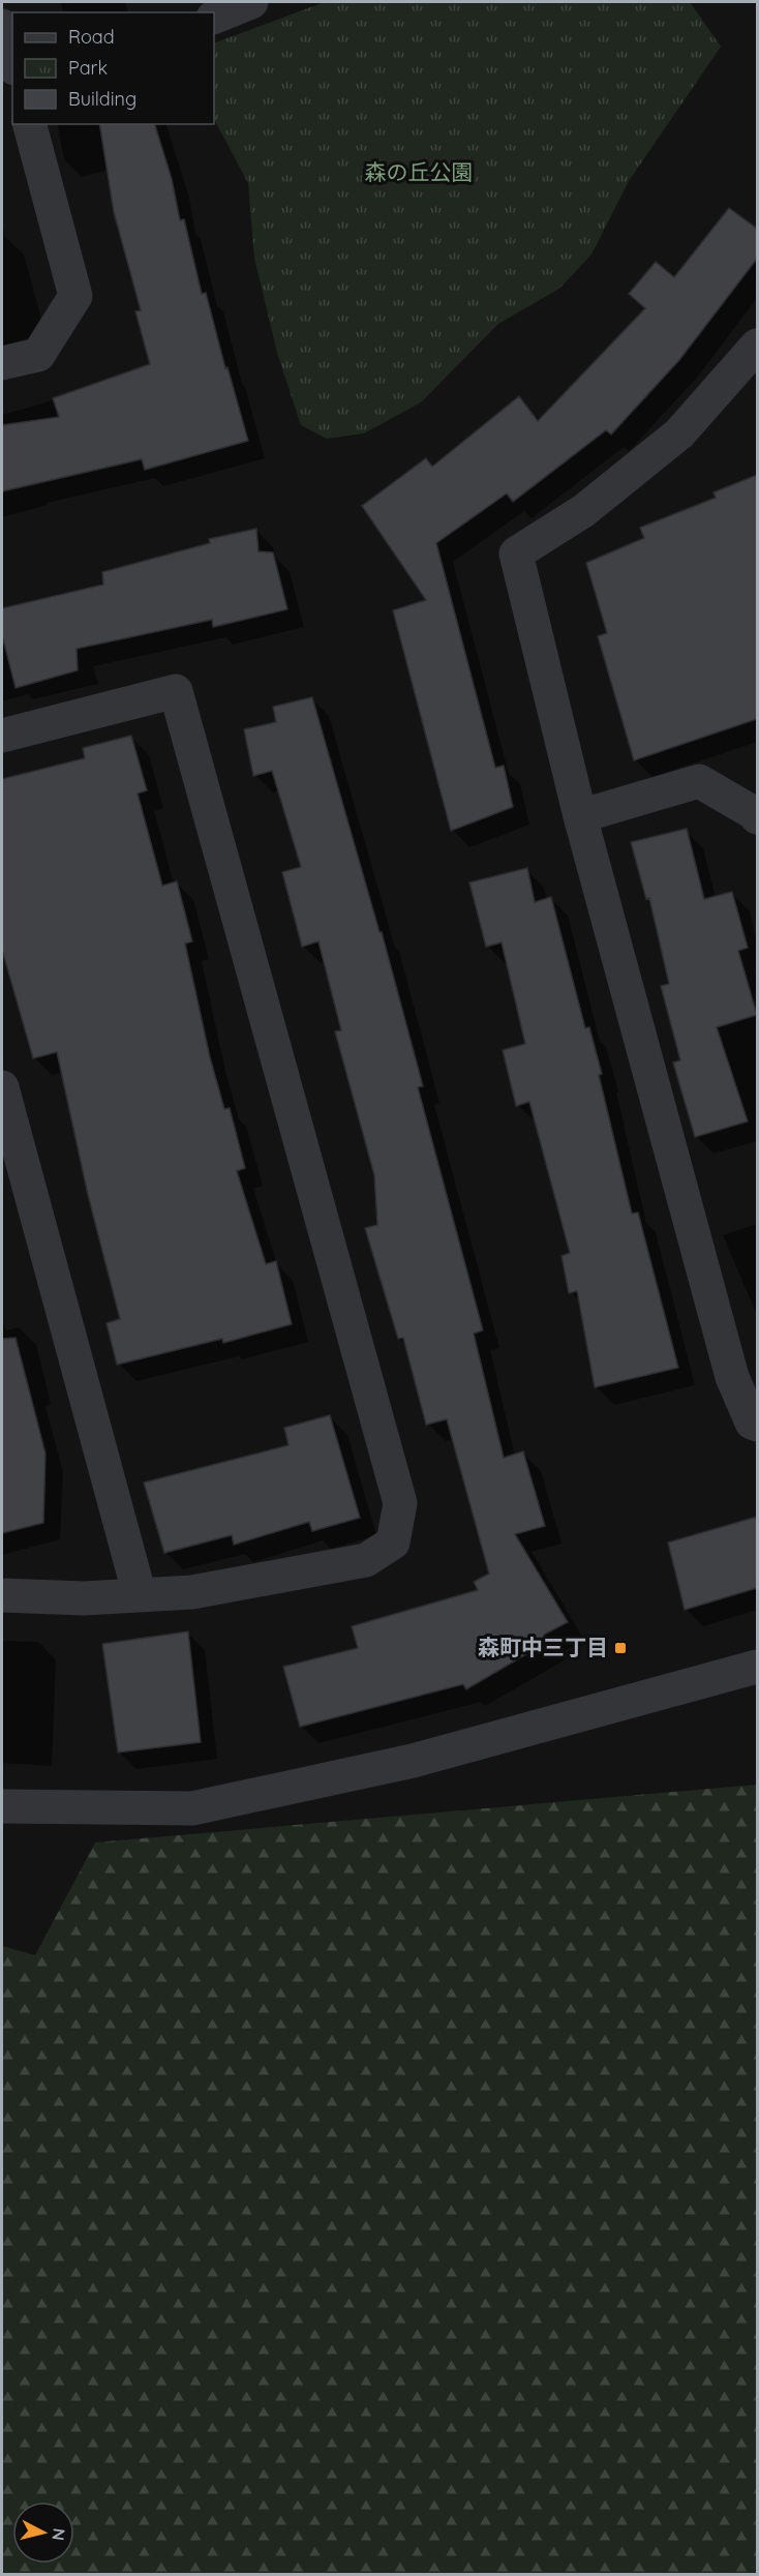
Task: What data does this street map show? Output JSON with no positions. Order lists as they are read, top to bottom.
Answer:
{
  "parks": ["森の丘公園"],
  "places": {
    "transit": ["森町中三丁目"]
  },
  "legend": ["Road", "Park", "Building"],
  "north": "right"
}
